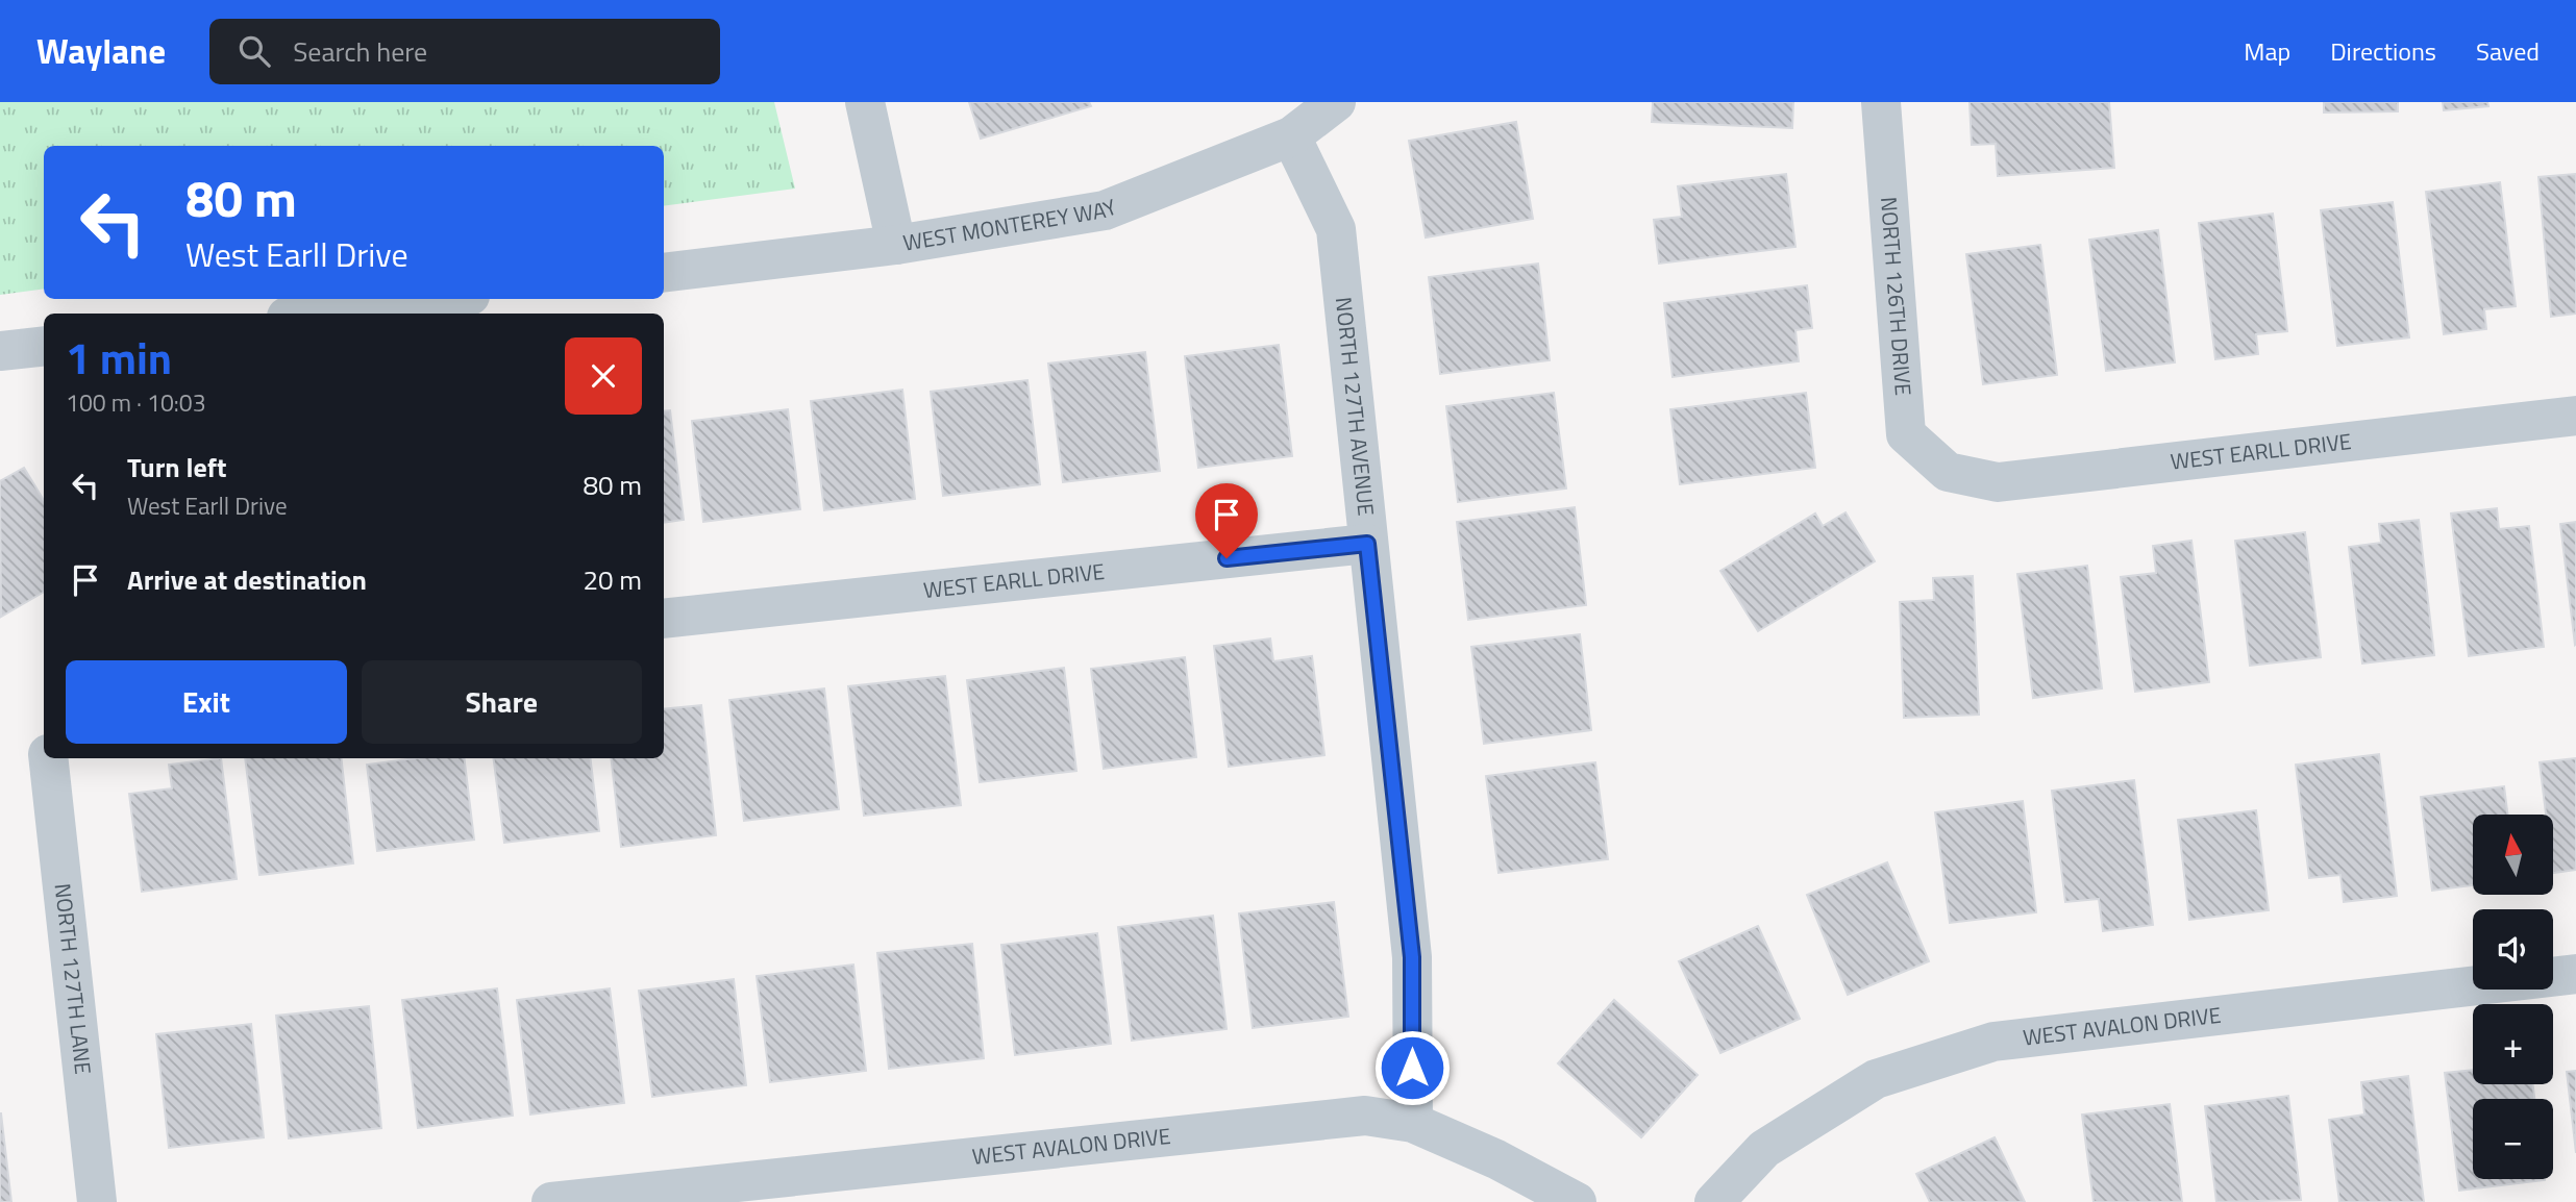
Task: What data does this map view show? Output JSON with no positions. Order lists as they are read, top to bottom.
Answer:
{
  "streets": {
    "street": [
      "WEST MONTEREY WAY",
      "NORTH 126TH DRIVE",
      "NORTH 127TH AVENUE",
      "WEST EARLL DRIVE",
      "NORTH 127TH LANE",
      "WEST AVALON DRIVE"
    ]
  },
  "crossings": [
    ["WEST MONTEREY WAY", "NORTH 127TH AVENUE"],
    ["NORTH 126TH DRIVE", "WEST EARLL DRIVE"],
    ["NORTH 127TH AVENUE", "WEST EARLL DRIVE"],
    ["NORTH 127TH AVENUE", "WEST AVALON DRIVE"]
  ],
  "north": "top",
  "page": {
    "header": "Waylane",
    "search": "Search here",
    "nav": ["Map", "Directions", "Saved"],
    "turn": ["80 m", "West Earll Drive"],
    "heading": ["1 min", "100 m · 10:03"],
    "list": [
      {
        "name": "Turn left",
        "note": "West Earll Drive",
        "value": "80 m"
      },
      {
        "name": "Arrive at destination",
        "value": "20 m"
      }
    ],
    "buttons": ["Exit", "Share"],
    "map_buttons": ["+", "−"]
  }
}
